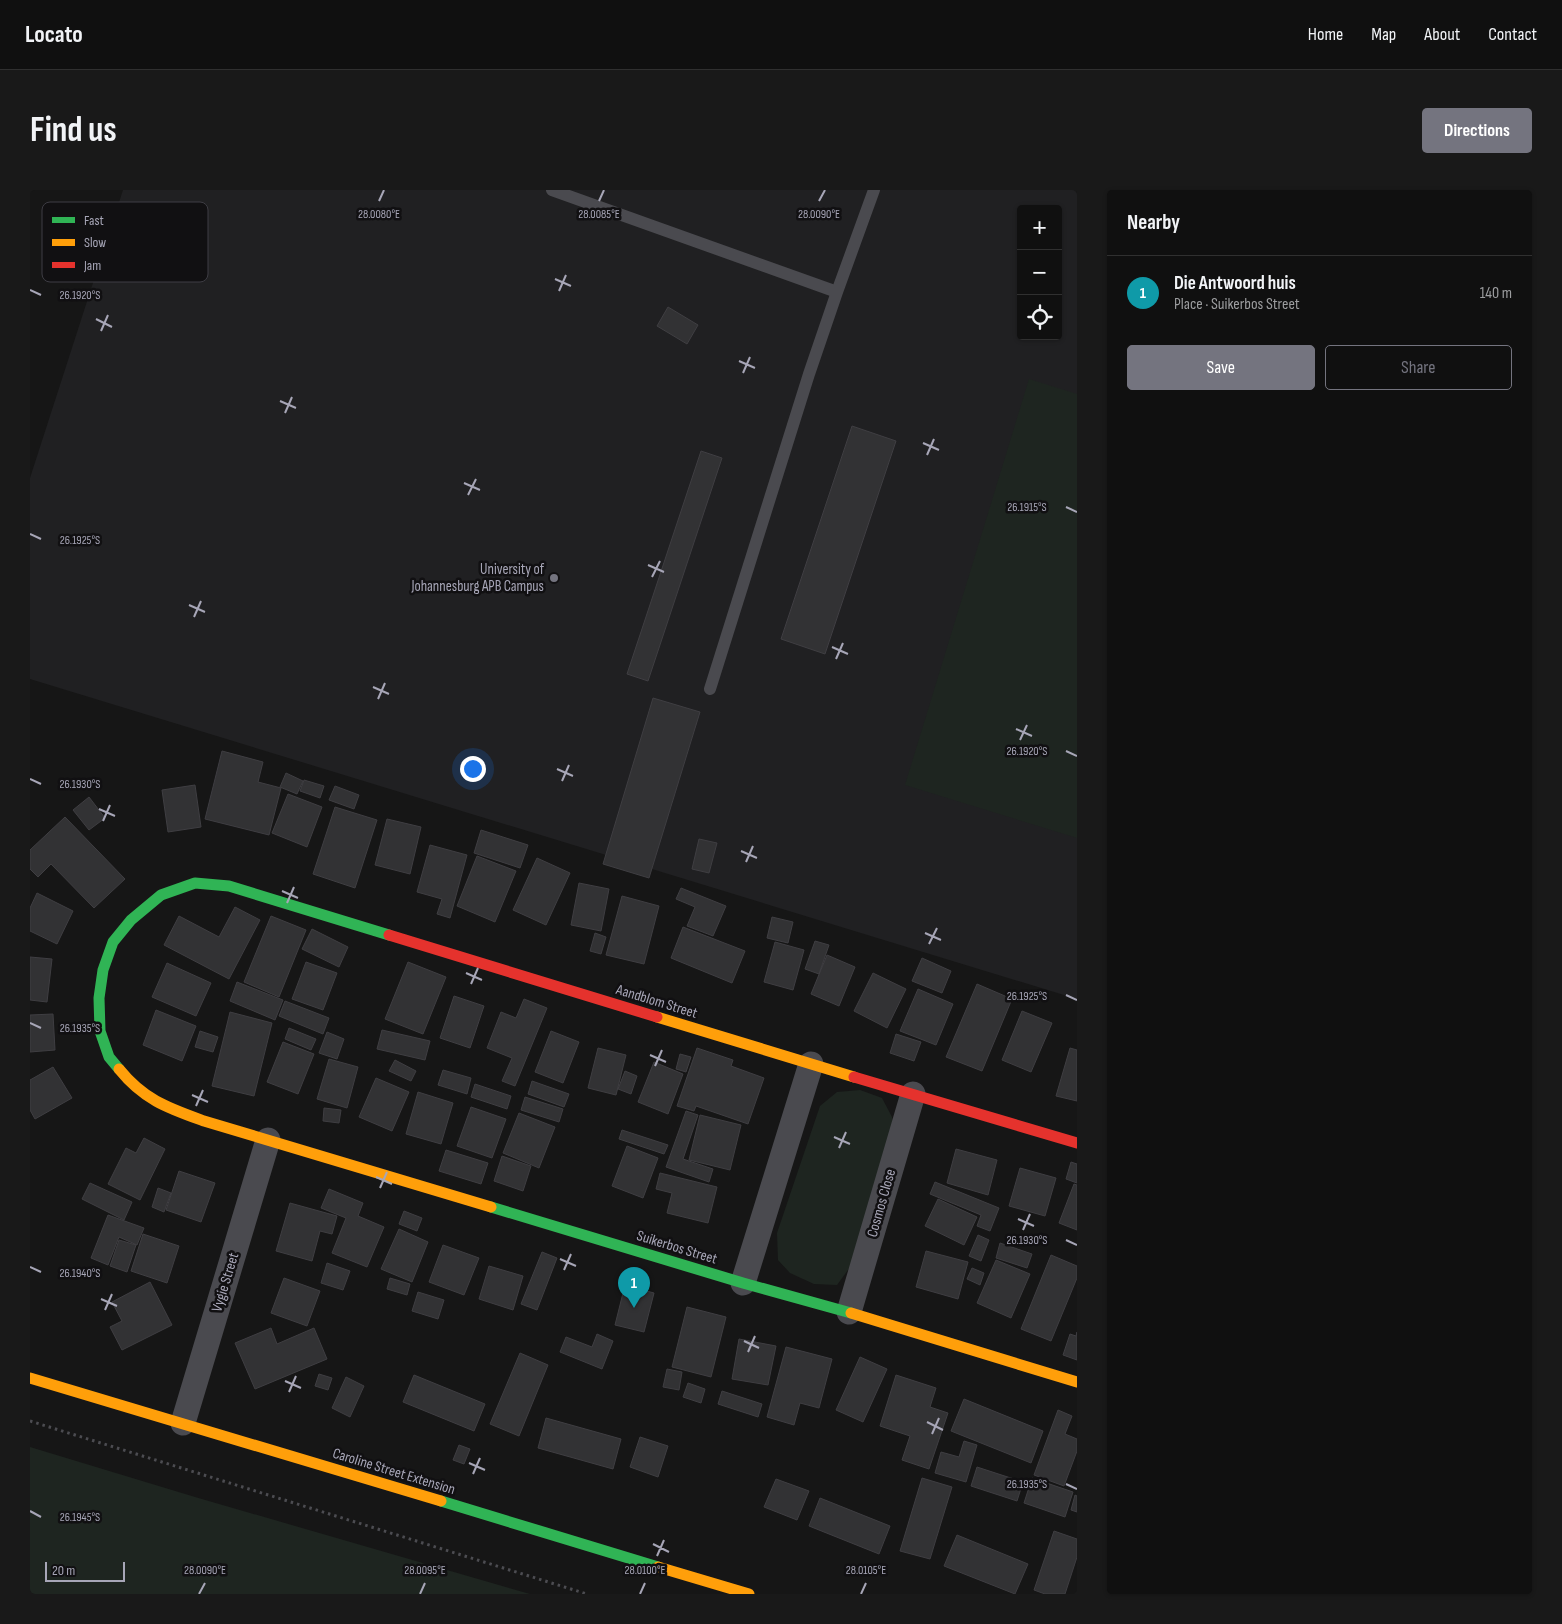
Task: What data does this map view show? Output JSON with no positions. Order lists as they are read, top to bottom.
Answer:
{
  "streets": {
    "street": [
      "Aandblom Street",
      "Cosmos Close",
      "Suikerbos Street",
      "Vygie Street",
      "Caroline Street Extension"
    ]
  },
  "crossings": [
    ["Aandblom Street", "Cosmos Close"],
    ["Aandblom Street", "Suikerbos Street"],
    ["Aandblom Street", "Vygie Street"],
    ["Cosmos Close", "Suikerbos Street"],
    ["Suikerbos Street", "Vygie Street"],
    ["Vygie Street", "Caroline Street Extension"]
  ],
  "places": ["University of Johannesburg APB Campus"],
  "legend": ["Fast", "Slow", "Jam"],
  "scale_bar": "20 m",
  "page": {
    "header": "Locato",
    "nav": [
      "Home",
      "Map",
      "About",
      "Contact"
    ],
    "buttons": [
      "Directions",
      ["Save", "Share"]
    ],
    "title": "Find us",
    "heading": "Nearby",
    "map_buttons": ["+", "−"],
    "list": [
      {
        "mark": "1",
        "name": "Die Antwoord huis",
        "note": "Place · Suikerbos Street",
        "value": "140 m"
      }
    ],
    "pins": "1",
    "scale": "20 m"
  },
  "coordinates": [
    "28.0080°E",
    "28.0085°E",
    "28.0090°E",
    "26.1920°S",
    "26.1915°S",
    "26.1925°S",
    "26.1930°S",
    "26.1935°S",
    "26.1940°S",
    "26.1945°S",
    "28.0095°E",
    "28.0100°E",
    "28.0105°E"
  ]
}
